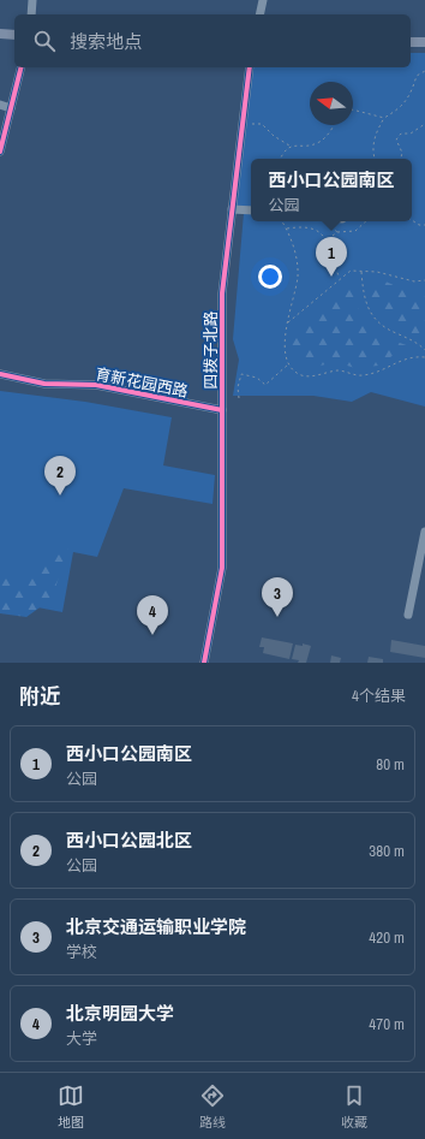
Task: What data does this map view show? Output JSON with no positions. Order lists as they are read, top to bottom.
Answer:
{
  "streets": {
    "street": ["四拨子北路", "育新花园西路"]
  },
  "crossings": [
    ["四拨子北路", "育新花园西路"]
  ],
  "north": "left",
  "page": {
    "search": "搜索地点",
    "popup": ["西小口公园南区", "公园"],
    "pins": [
      "1",
      "2",
      "3",
      "4"
    ],
    "heading": ["附近", "4个结果"],
    "list": [
      {
        "mark": "1",
        "name": "西小口公园南区",
        "note": "公园",
        "value": "80 m"
      },
      {
        "mark": "2",
        "name": "西小口公园北区",
        "note": "公园",
        "value": "380 m"
      },
      {
        "mark": "3",
        "name": "北京交通运输职业学院",
        "note": "学校",
        "value": "420 m"
      },
      {
        "mark": "4",
        "name": "北京明园大学",
        "note": "大学",
        "value": "470 m"
      }
    ],
    "nav": ["地图", "路线", "收藏"]
  }
}
